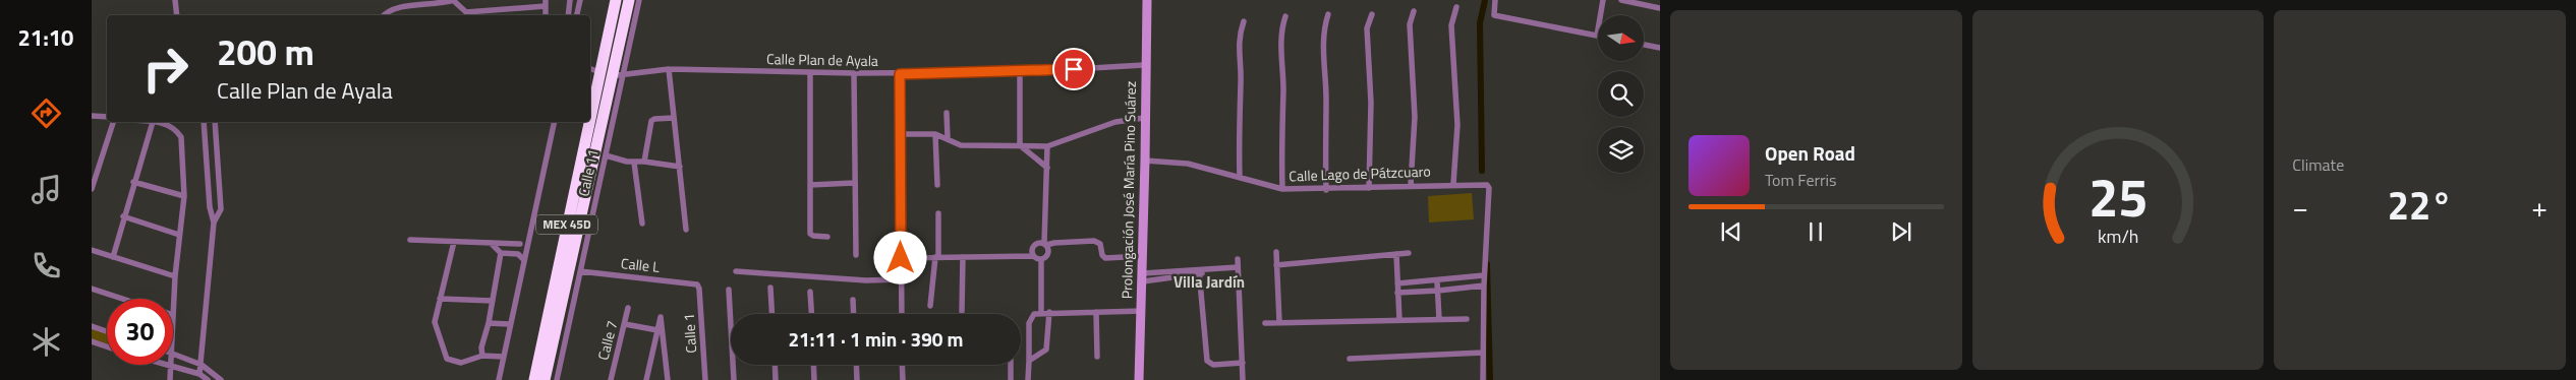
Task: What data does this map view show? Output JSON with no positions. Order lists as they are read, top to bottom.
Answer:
{
  "streets": {
    "highway": ["MEX 45D"],
    "main road": ["Prolongación José María Pino Suárez"],
    "street": [
      "Calle Plan de Ayala",
      "Calle 11",
      "Calle Lago de Pátzcuaro",
      "Calle L",
      "Calle 1",
      "Calle 7"
    ]
  },
  "crossings": [
    ["Calle Plan de Ayala", "Calle 11"],
    ["Calle Plan de Ayala", "Prolongación José María Pino Suárez"],
    ["Calle 11", "Calle L"],
    ["Calle Lago de Pátzcuaro", "Prolongación José María Pino Suárez"],
    ["Calle L", "Calle 1"]
  ],
  "districts": ["Villa Jardín"],
  "north": "right",
  "page": {
    "tabs": "21:10",
    "tile": "Climate",
    "turn": ["200 m", "Calle Plan de Ayala"],
    "song": ["Open Road", "Tom Ferris"],
    "heat": ["−", "22°", "+"],
    "limit": "30",
    "trip": "21:11 · 1 min · 390 m",
    "gauge": ["25", "km/h"]
  }
}
